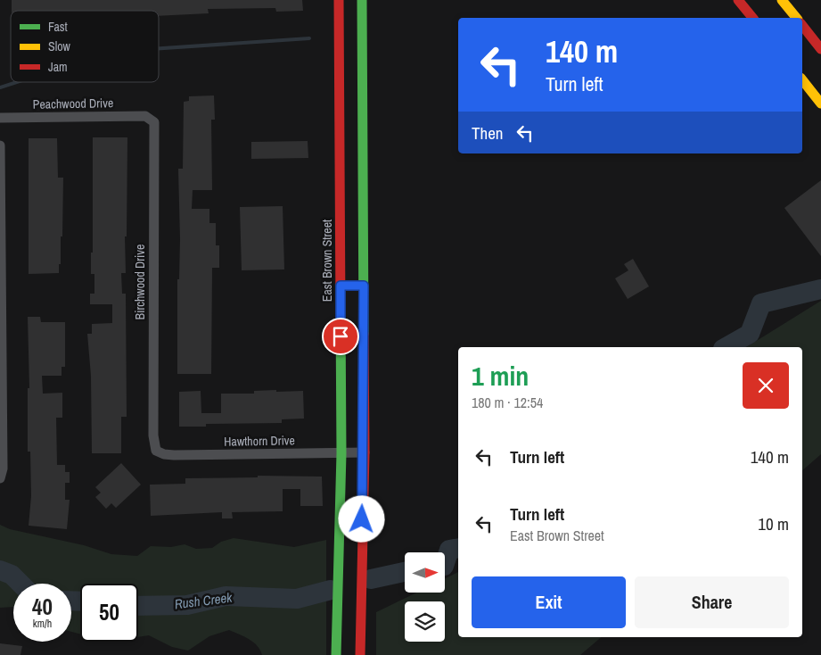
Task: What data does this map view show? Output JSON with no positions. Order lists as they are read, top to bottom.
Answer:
{
  "streets": {
    "main road": ["East Brown Street"],
    "street": ["Peachwood Drive", "Birchwood Drive", "Hawthorn Drive"]
  },
  "crossings": [
    ["Peachwood Drive", "Birchwood Drive"],
    ["East Brown Street", "Hawthorn Drive"],
    ["Birchwood Drive", "Hawthorn Drive"]
  ],
  "water": ["Rush Creek"],
  "legend": ["Fast", "Slow", "Jam"],
  "north": "right",
  "page": {
    "turn": ["140 m", "Turn left"],
    "then": "Then",
    "heading": ["1 min", "180 m · 12:54"],
    "list": [
      {
        "name": "Turn left",
        "value": "140 m"
      },
      {
        "name": "Turn left",
        "note": "East Brown Street",
        "value": "10 m"
      }
    ],
    "buttons": ["Exit", "Share"],
    "speed": "40 km/h",
    "limit": "50"
  }
}
